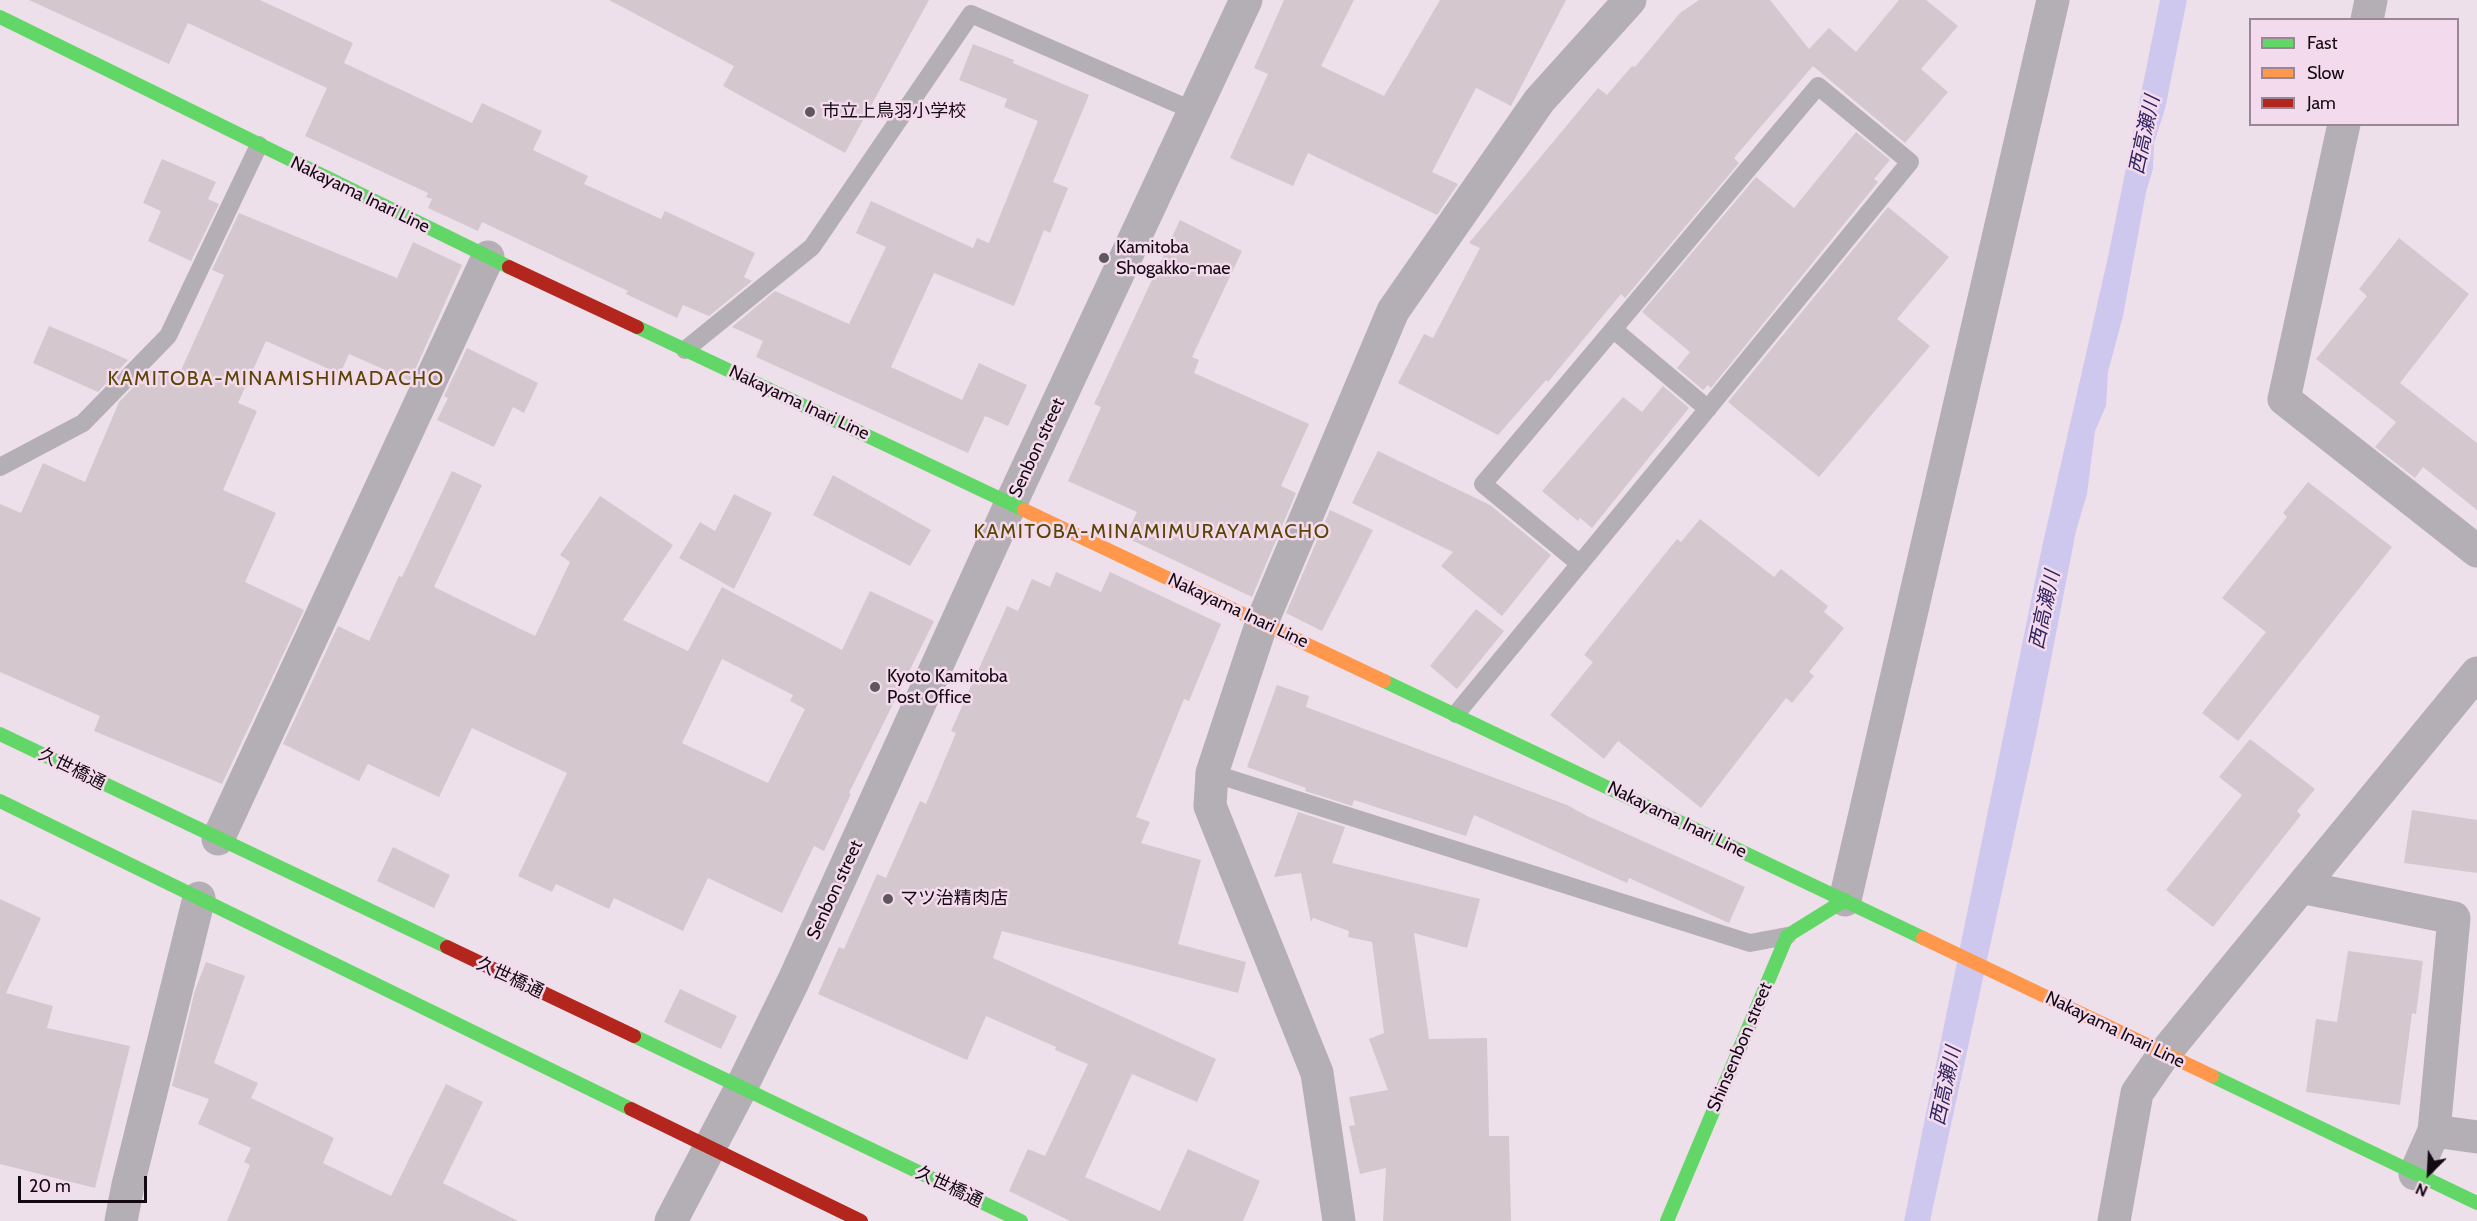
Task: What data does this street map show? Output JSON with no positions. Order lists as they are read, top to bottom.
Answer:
{
  "streets": {
    "main road": ["Nakayama Inari Line", "久世橋通", "Shinsenbon street"],
    "street": ["Senbon street"]
  },
  "crossings": [
    ["Nakayama Inari Line", "Senbon street"],
    ["Senbon street", "久世橋通"]
  ],
  "districts": ["KAMITOBA-MINAMISHIMADACHO", "KAMITOBA-MINAMIMURAYAMACHO"],
  "water": ["西高瀬川"],
  "places": [
    "市立上鳥羽小学校",
    "Kamitoba Shogakko-mae",
    "Kyoto Kamitoba Post Office",
    "マツ治精肉店"
  ],
  "legend": ["Fast", "Slow", "Jam"],
  "scale_bar": "20 m",
  "north": "bottom left"
}
